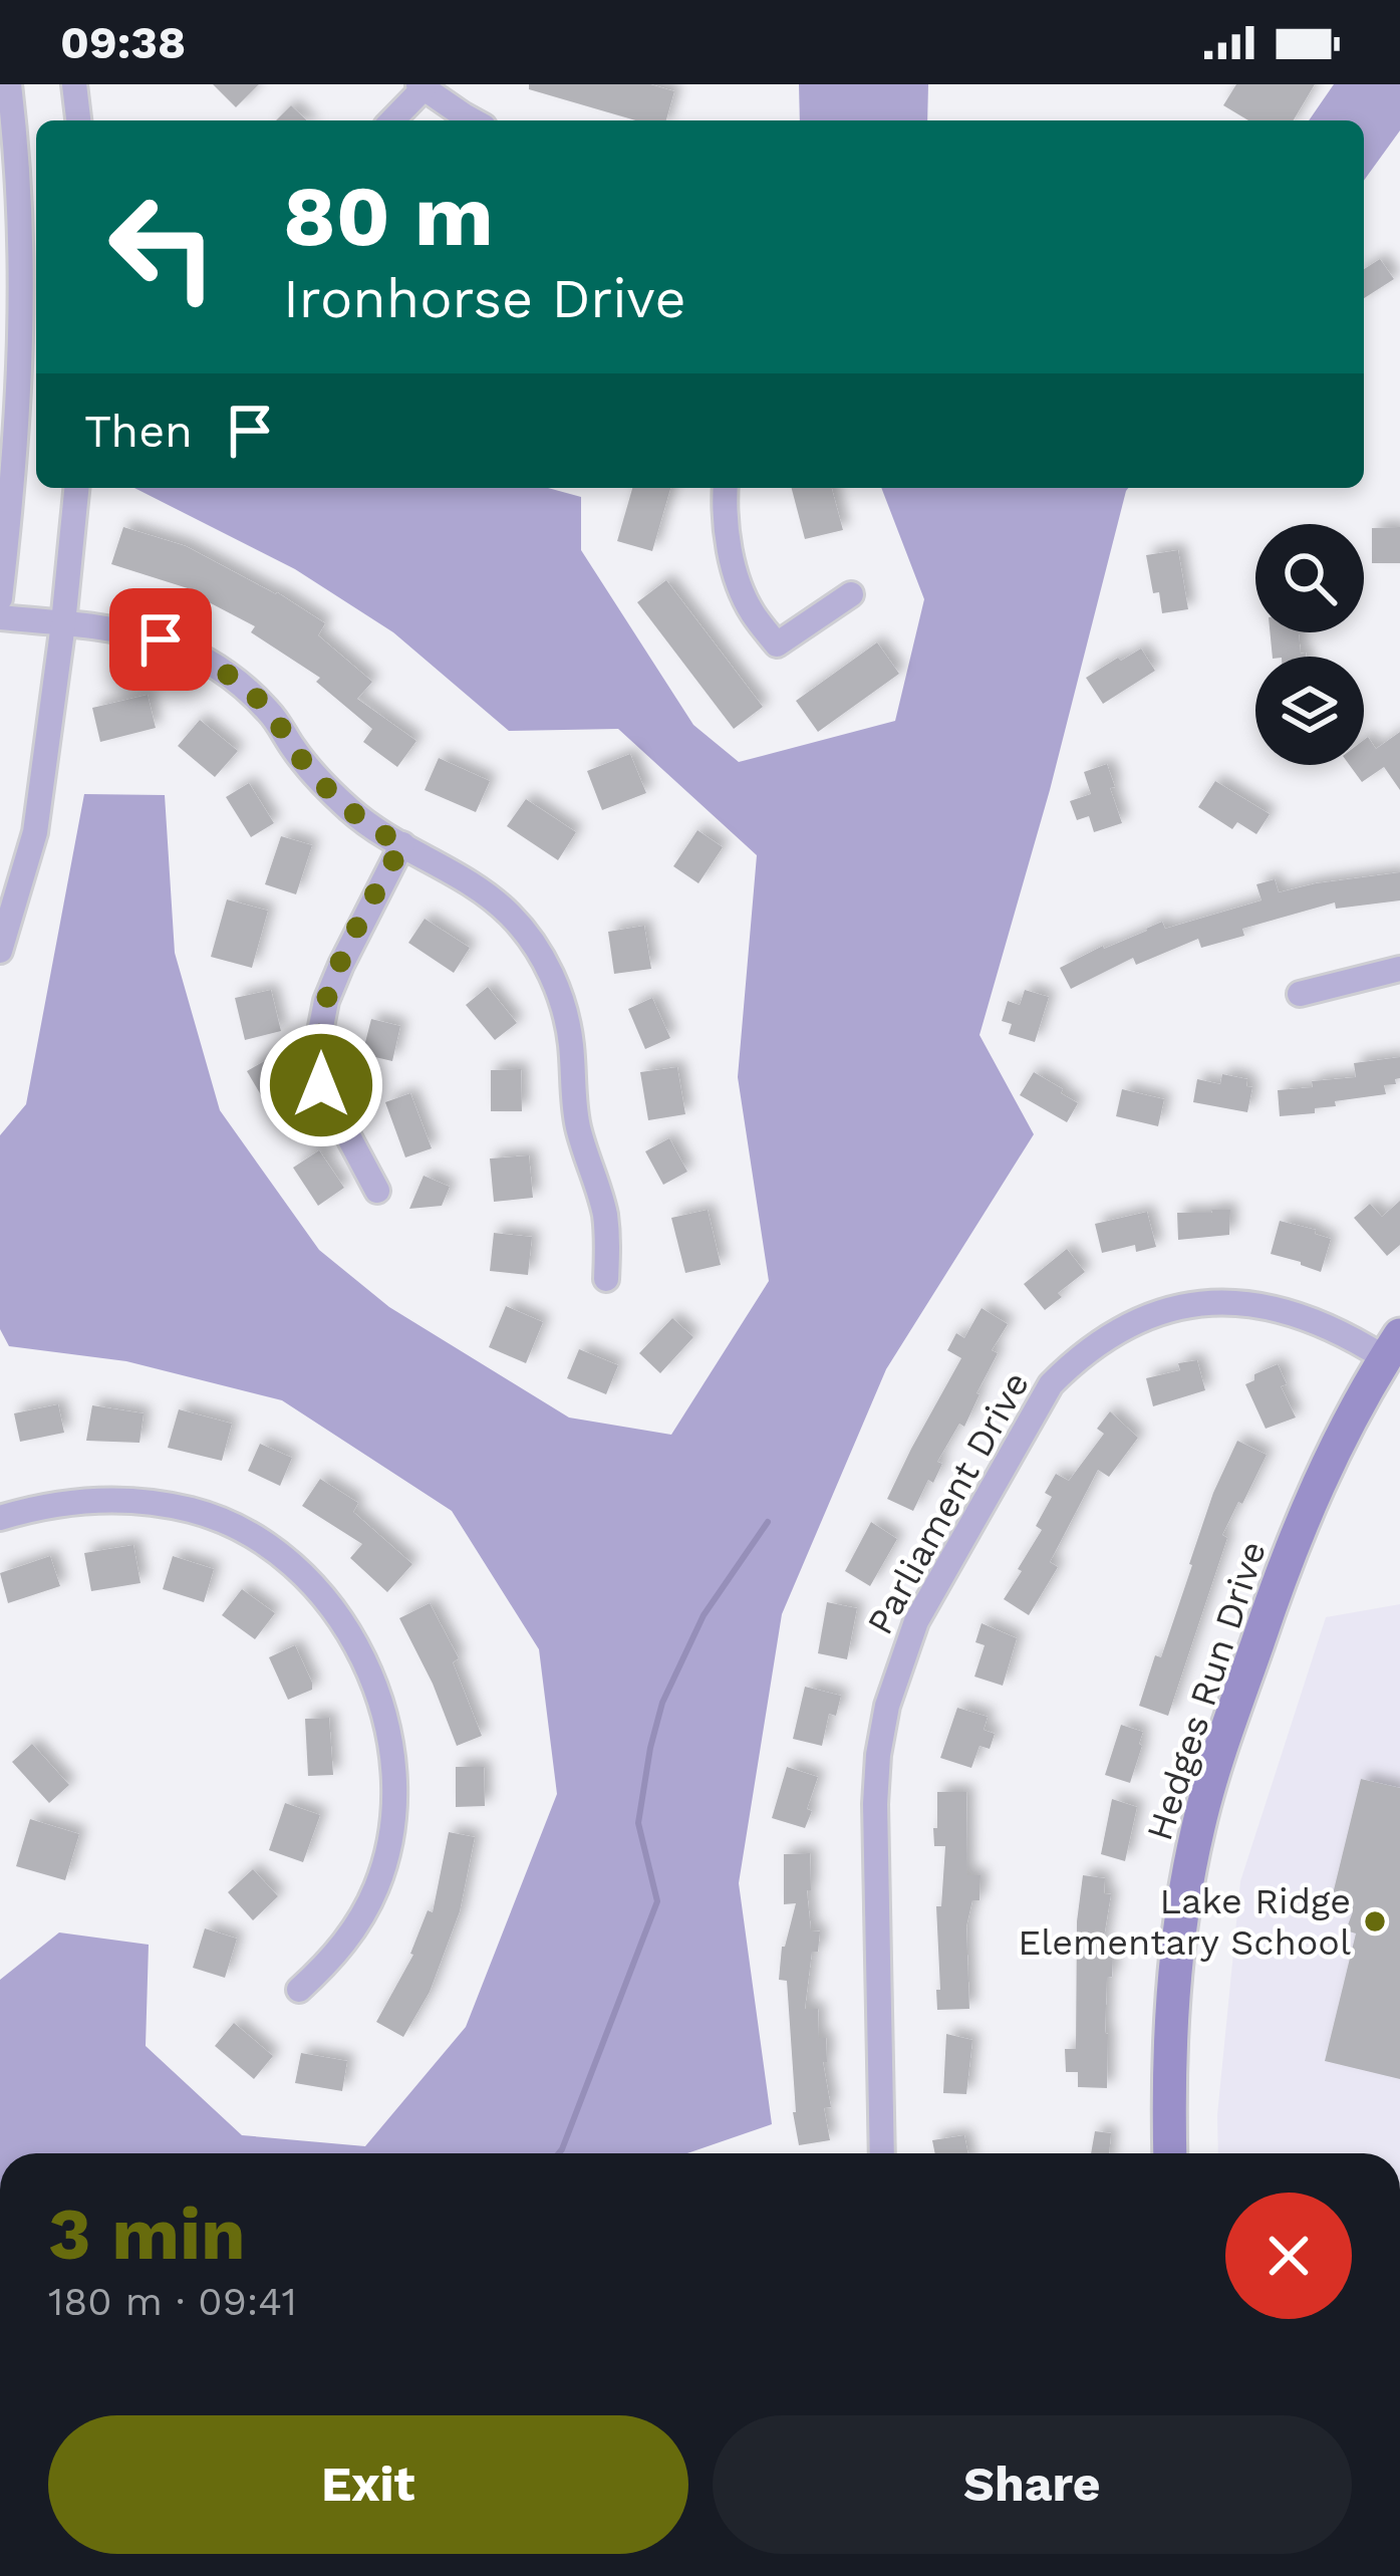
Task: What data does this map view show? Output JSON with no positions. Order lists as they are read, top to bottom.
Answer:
{
  "streets": {
    "street": ["Parliament Drive", "Hedges Run Drive"]
  },
  "crossings": [
    ["Parliament Drive", "Hedges Run Drive"]
  ],
  "places": ["Lake Ridge Elementary School"],
  "page": {
    "status": "09:38",
    "turn": ["80 m", "Ironhorse Drive"],
    "then": "Then",
    "heading": ["3 min", "180 m · 09:41"],
    "buttons": ["Exit", "Share"]
  }
}
